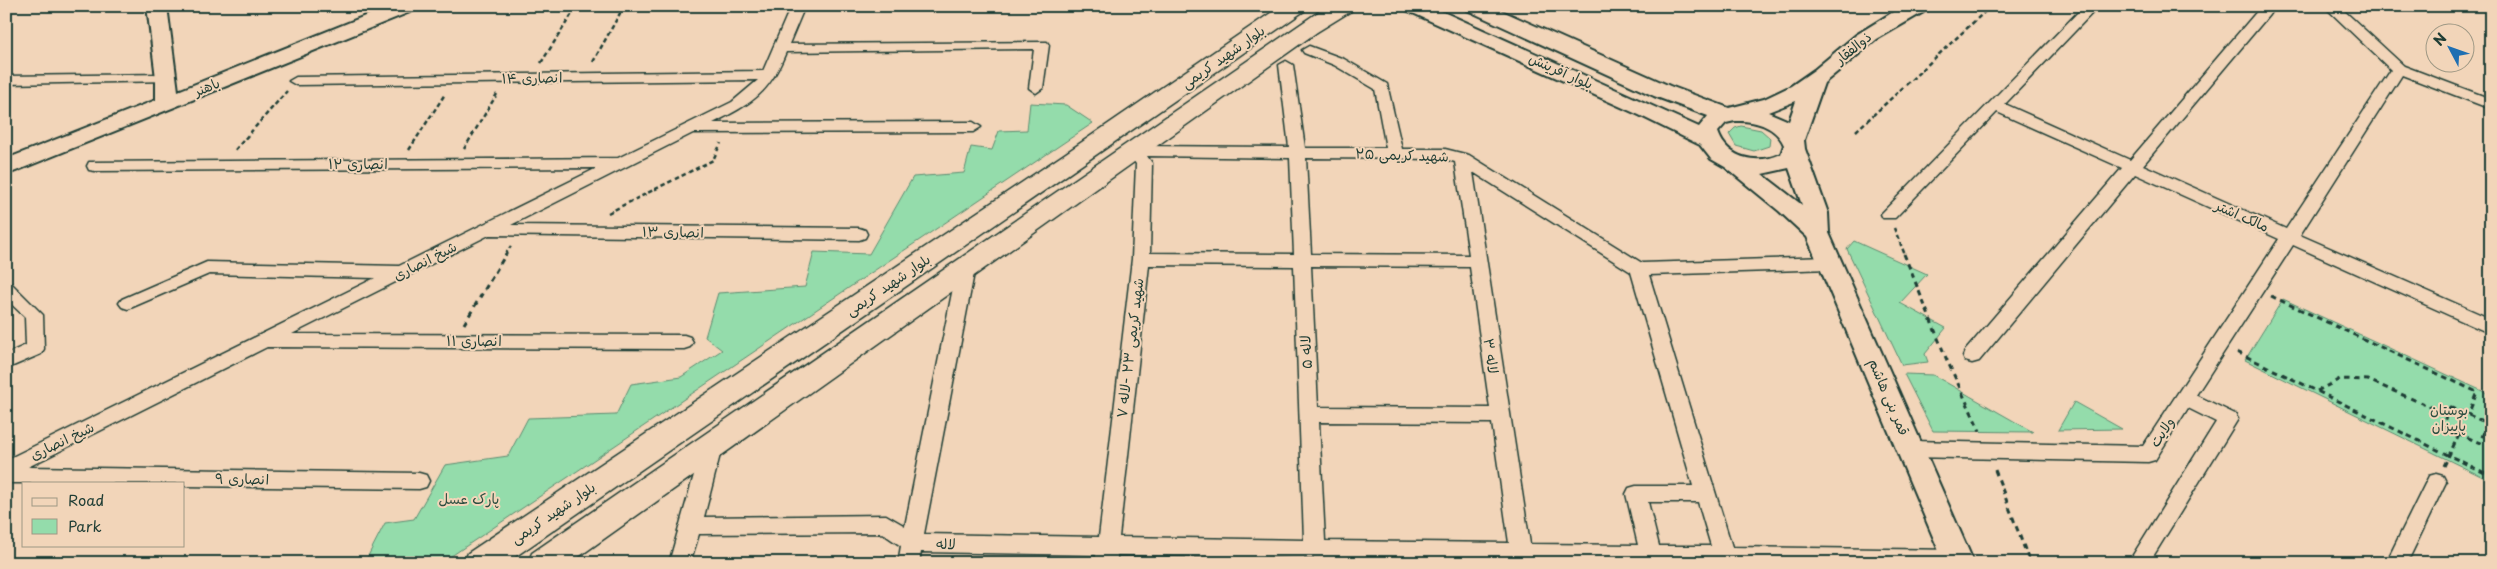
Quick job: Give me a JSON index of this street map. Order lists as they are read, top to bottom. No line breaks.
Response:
{"streets":{"main road":["بلوار شهید کریمی"],"street":["ذوالفقار","بلوار آفرینش","انصاری ۱۴","باهنر","شهید کریمی ۲۵","انصاری ۱۲","مالک اشتر","انصاری ۱۳","شیخ انصاری","انصاری ۱۱","شهید کریمی ۲۳ -لاله ۷","لاله ۵","لاله ۳","قمر بنی هاشم","ولایت","انصاری ۹","لاله"]},"crossings":[["ذوالفقار","بلوار آفرینش"],["بلوار شهید کریمی","شهید کریمی ۲۵"],["بلوار شهید کریمی","شهید کریمی ۲۳ -لاله ۷"],["انصاری ۱۴","شیخ انصاری"],["شهید کریمی ۲۵","شهید کریمی ۲۳ -لاله ۷"],["شهید کریمی ۲۵","لاله ۵"],["شهید کریمی ۲۵","لاله ۳"],["انصاری ۱۲","شیخ انصاری"],["مالک اشتر","ولایت"],["انصاری ۱۳","شیخ انصاری"],["شیخ انصاری","انصاری ۱۱"],["شهید کریمی ۲۳ -لاله ۷","لاله"],["لاله ۵","لاله"],["لاله ۳","لاله"],["قمر بنی هاشم","ولایت"],["قمر بنی هاشم","لاله"]],"parks":["بوستان پاییزان","پارک عسل"],"legend":["Road","Park"],"north":"top left"}
